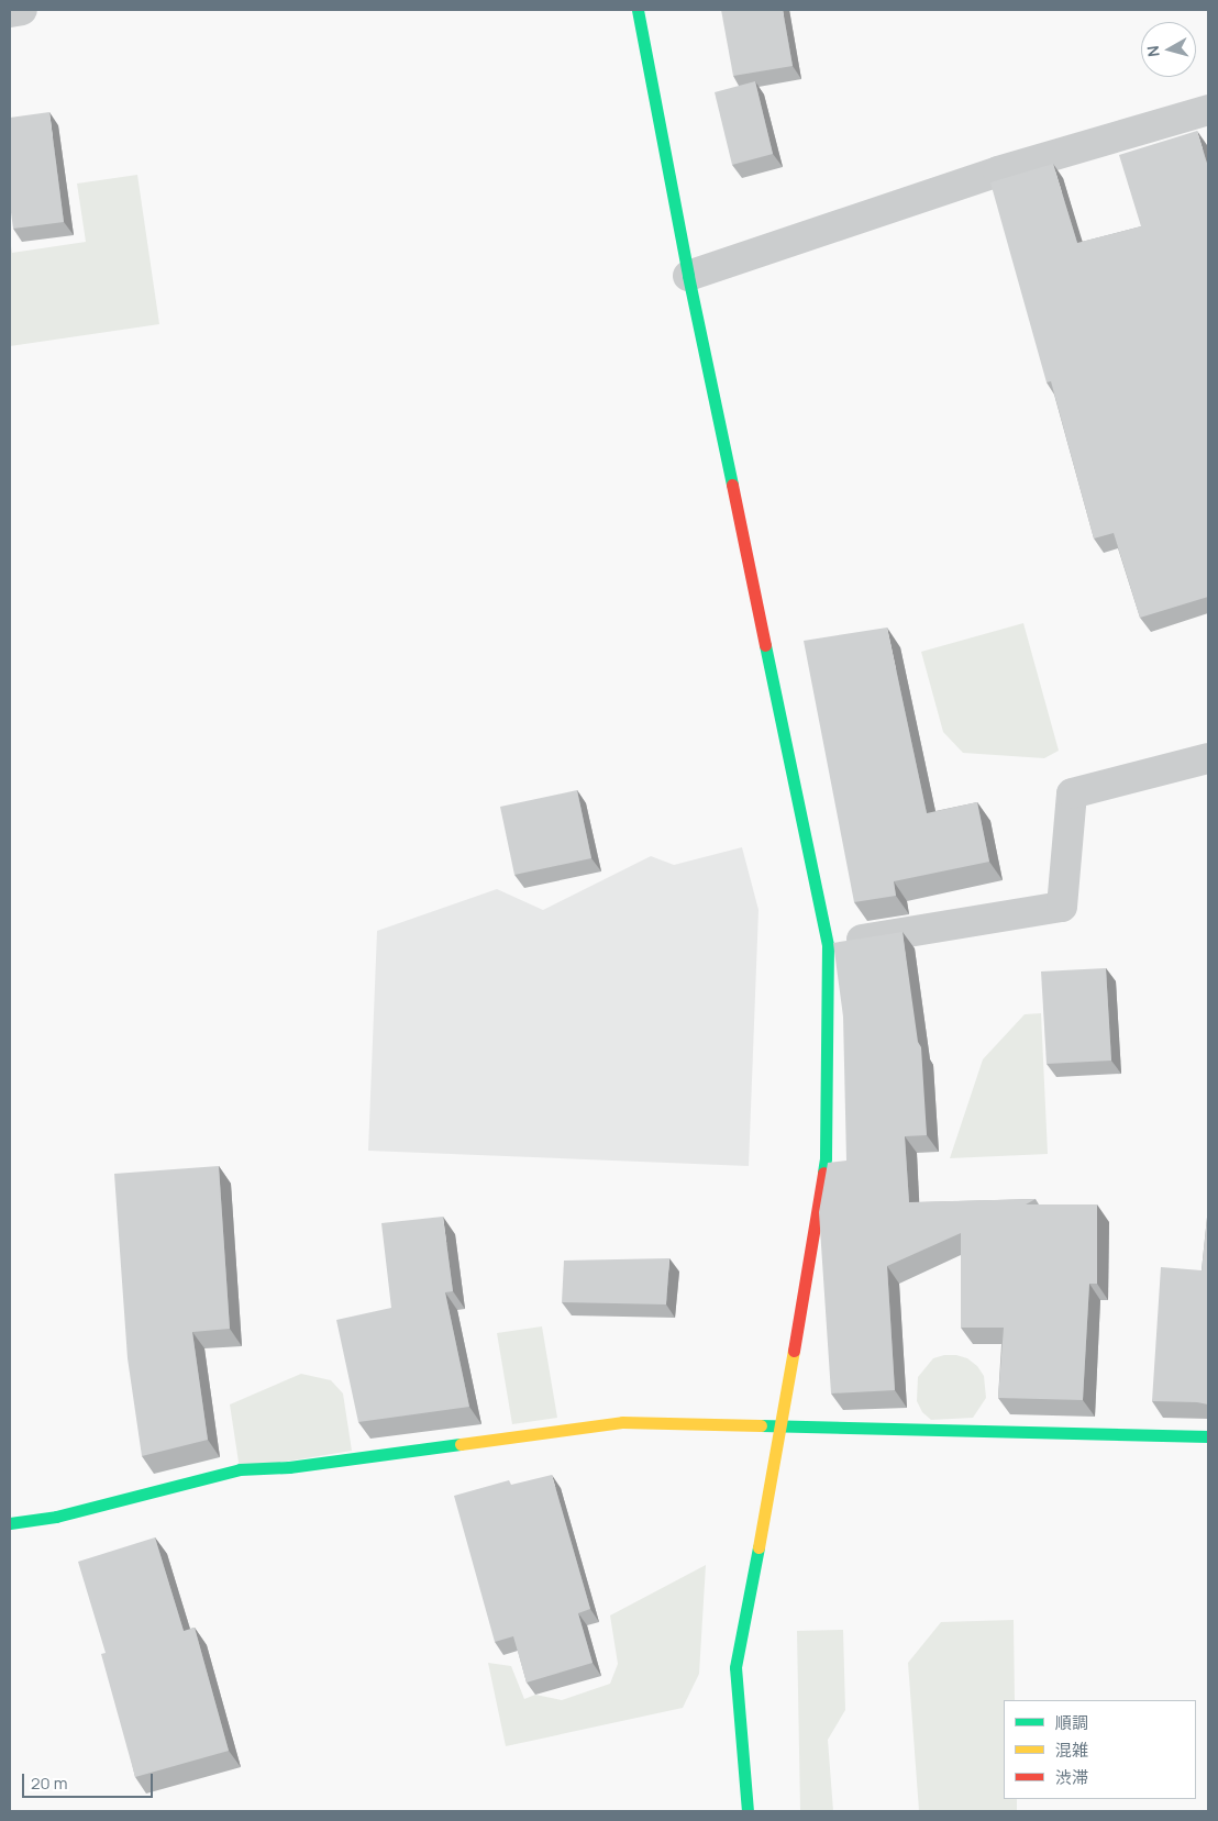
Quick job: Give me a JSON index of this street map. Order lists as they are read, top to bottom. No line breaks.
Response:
{"legend":["順調","混雑","渋滞"],"scale_bar":"20 m","north":"left"}
